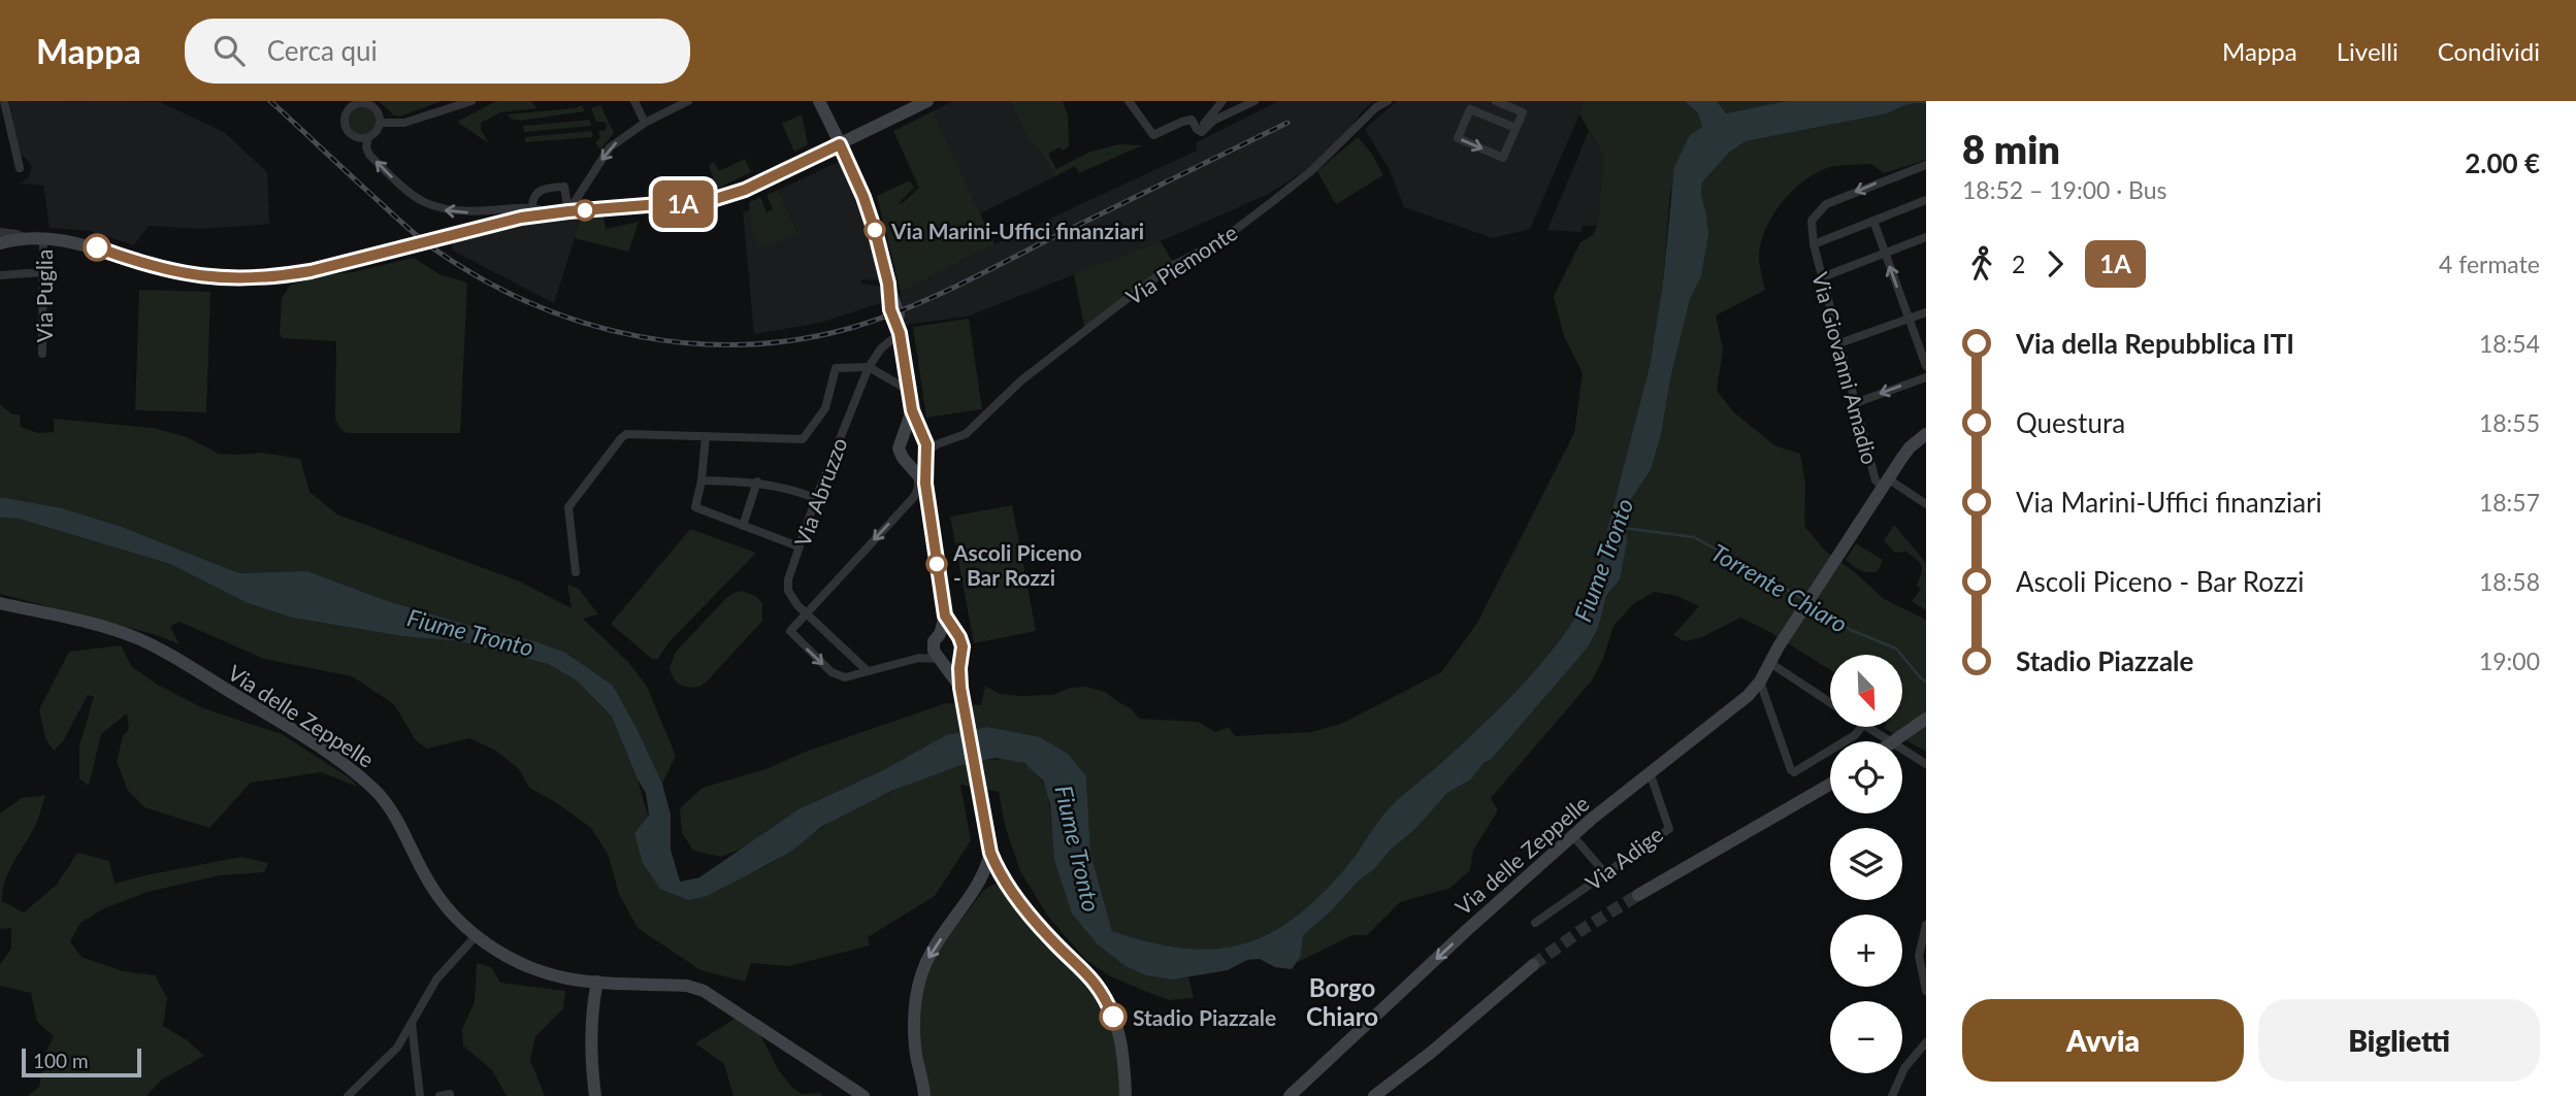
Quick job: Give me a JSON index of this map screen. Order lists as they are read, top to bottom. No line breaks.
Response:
{"streets":{"street":["Via Piemonte","Via Puglia","Via Giovanni Amadio","Via Abruzzo","Via delle Zeppelle","Via Adige"]},"crossings":[["Via Giovanni Amadio","Via delle Zeppelle"],["Via delle Zeppelle","Via Adige"]],"districts":["Borgo Chiaro"],"water":["Fiume Tronto","Torrente Chiaro"],"places":["Via Marini-Uffici finanziari","Ascoli Piceno - Bar Rozzi","Stadio Piazzale"],"lines":["bus line 1A"],"scale_bar":"100 m","north":"bottom right","page":{"header":"Mappa","search":"Cerca qui","nav":["Mappa","Livelli","Condividi"],"on_map":"1A","heading":["8 min","18:52 – 19:00 · Bus","2.00 €"],"legs":["2","1A","4 fermate"],"list":[{"name":"Via della Repubblica ITI","value":"18:54"},{"name":"Questura","value":"18:55"},{"name":"Via Marini-Uffici finanziari","value":"18:57"},{"name":"Ascoli Piceno - Bar Rozzi","value":"18:58"},{"name":"Stadio Piazzale","value":"19:00"}],"map_buttons":["+","−"],"buttons":["Avvia","Biglietti"],"scale":"100 m"}}
